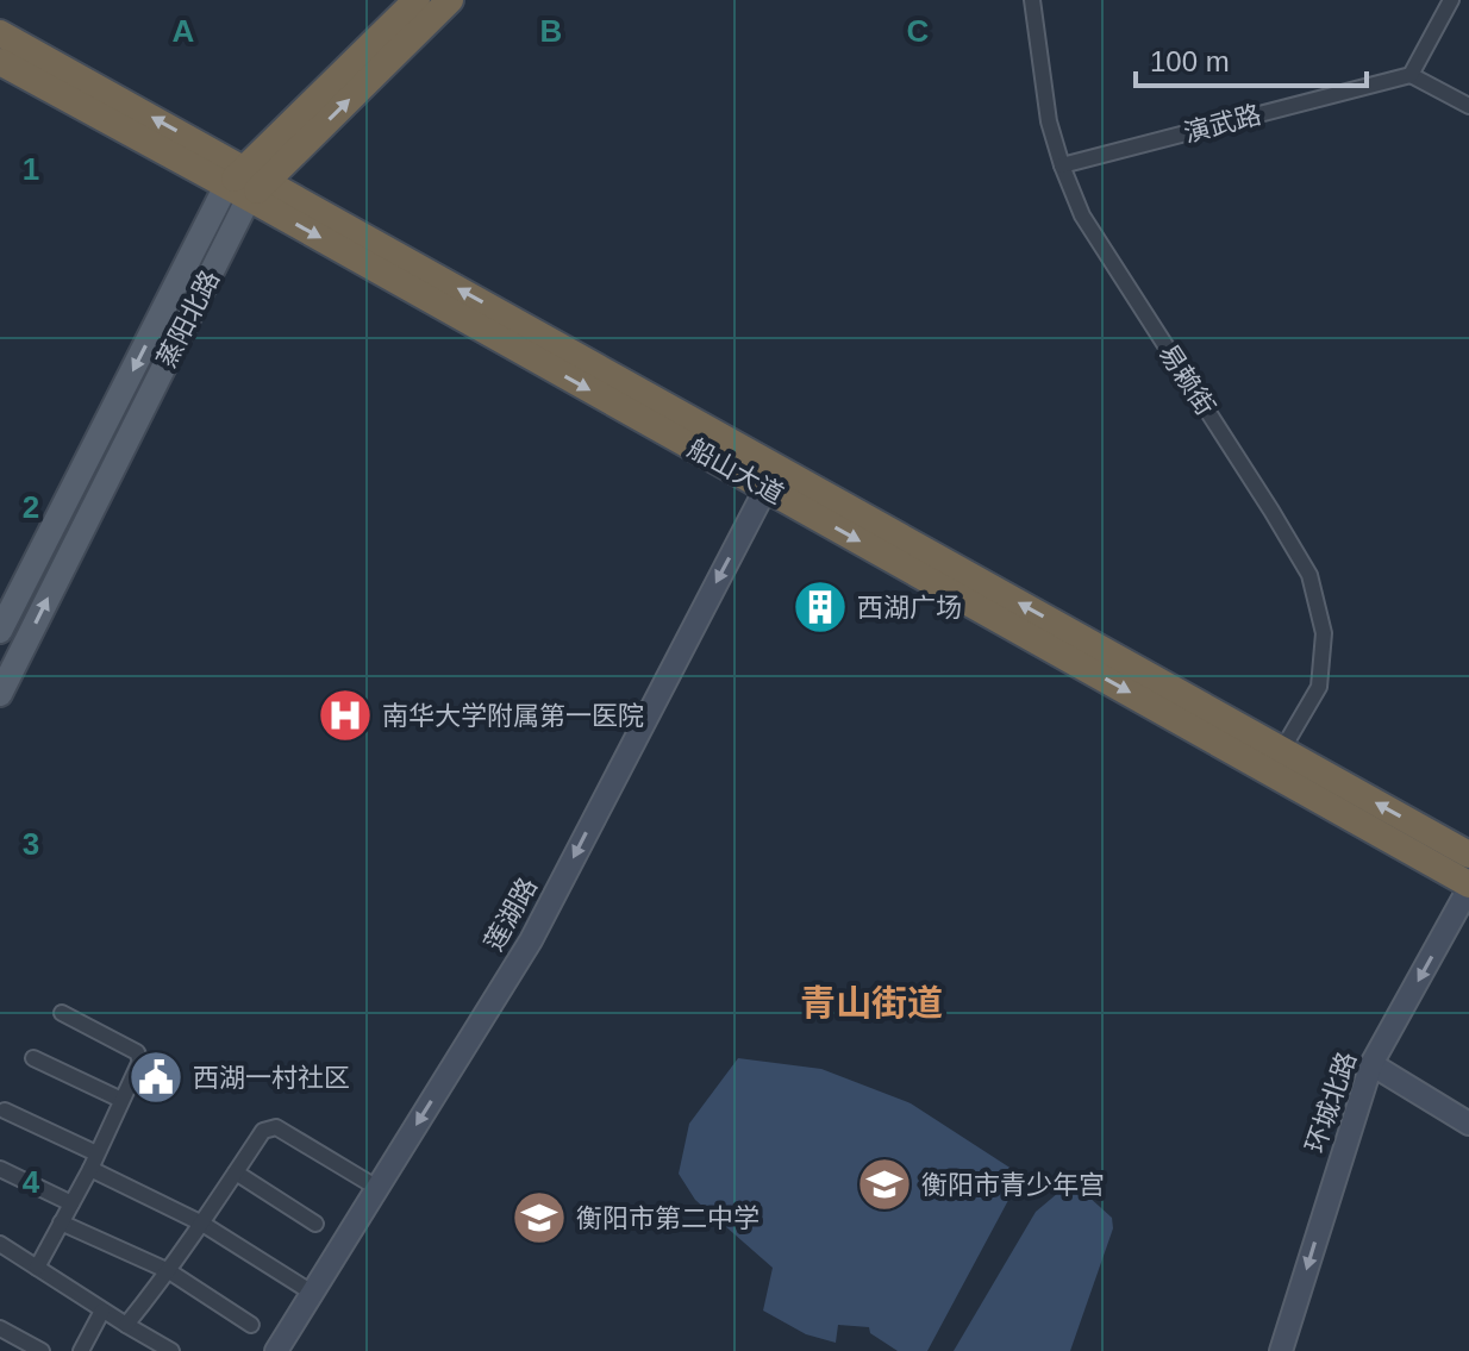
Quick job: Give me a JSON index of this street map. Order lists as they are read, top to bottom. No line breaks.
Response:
{"streets":{"highway":["蒸阳北路","船山大道"],"street":["演武路","易赖街","莲湖路","环城北路"]},"crossings":[["演武路","易赖街"],["蒸阳北路","船山大道"],["易赖街","船山大道"],["船山大道","莲湖路"],["船山大道","环城北路"]],"one_way":["莲湖路","环城北路"],"districts":["青山街道"],"places":{"building":["西湖广场"],"hospital":["南华大学附属第一医院"],"public building":["西湖一村社区"],"school or university":["衡阳市青少年宫","衡阳市第二中学"]},"scale_bar":"100 m","grid":{"columns":["A","B","C"],"rows":["1","2","3","4"]}}
